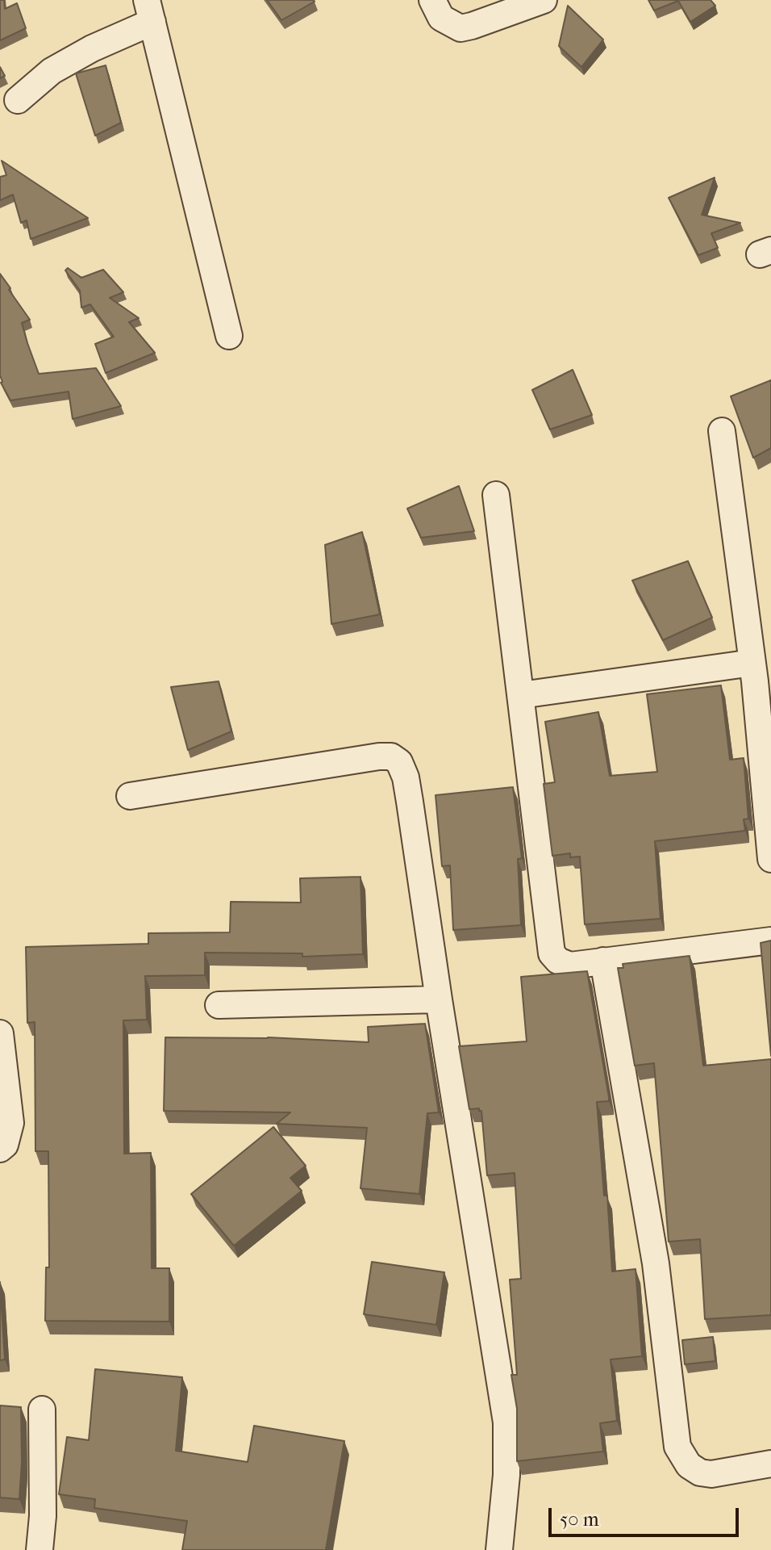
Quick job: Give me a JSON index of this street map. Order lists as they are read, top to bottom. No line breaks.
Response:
{"scale_bar":"50 m"}
